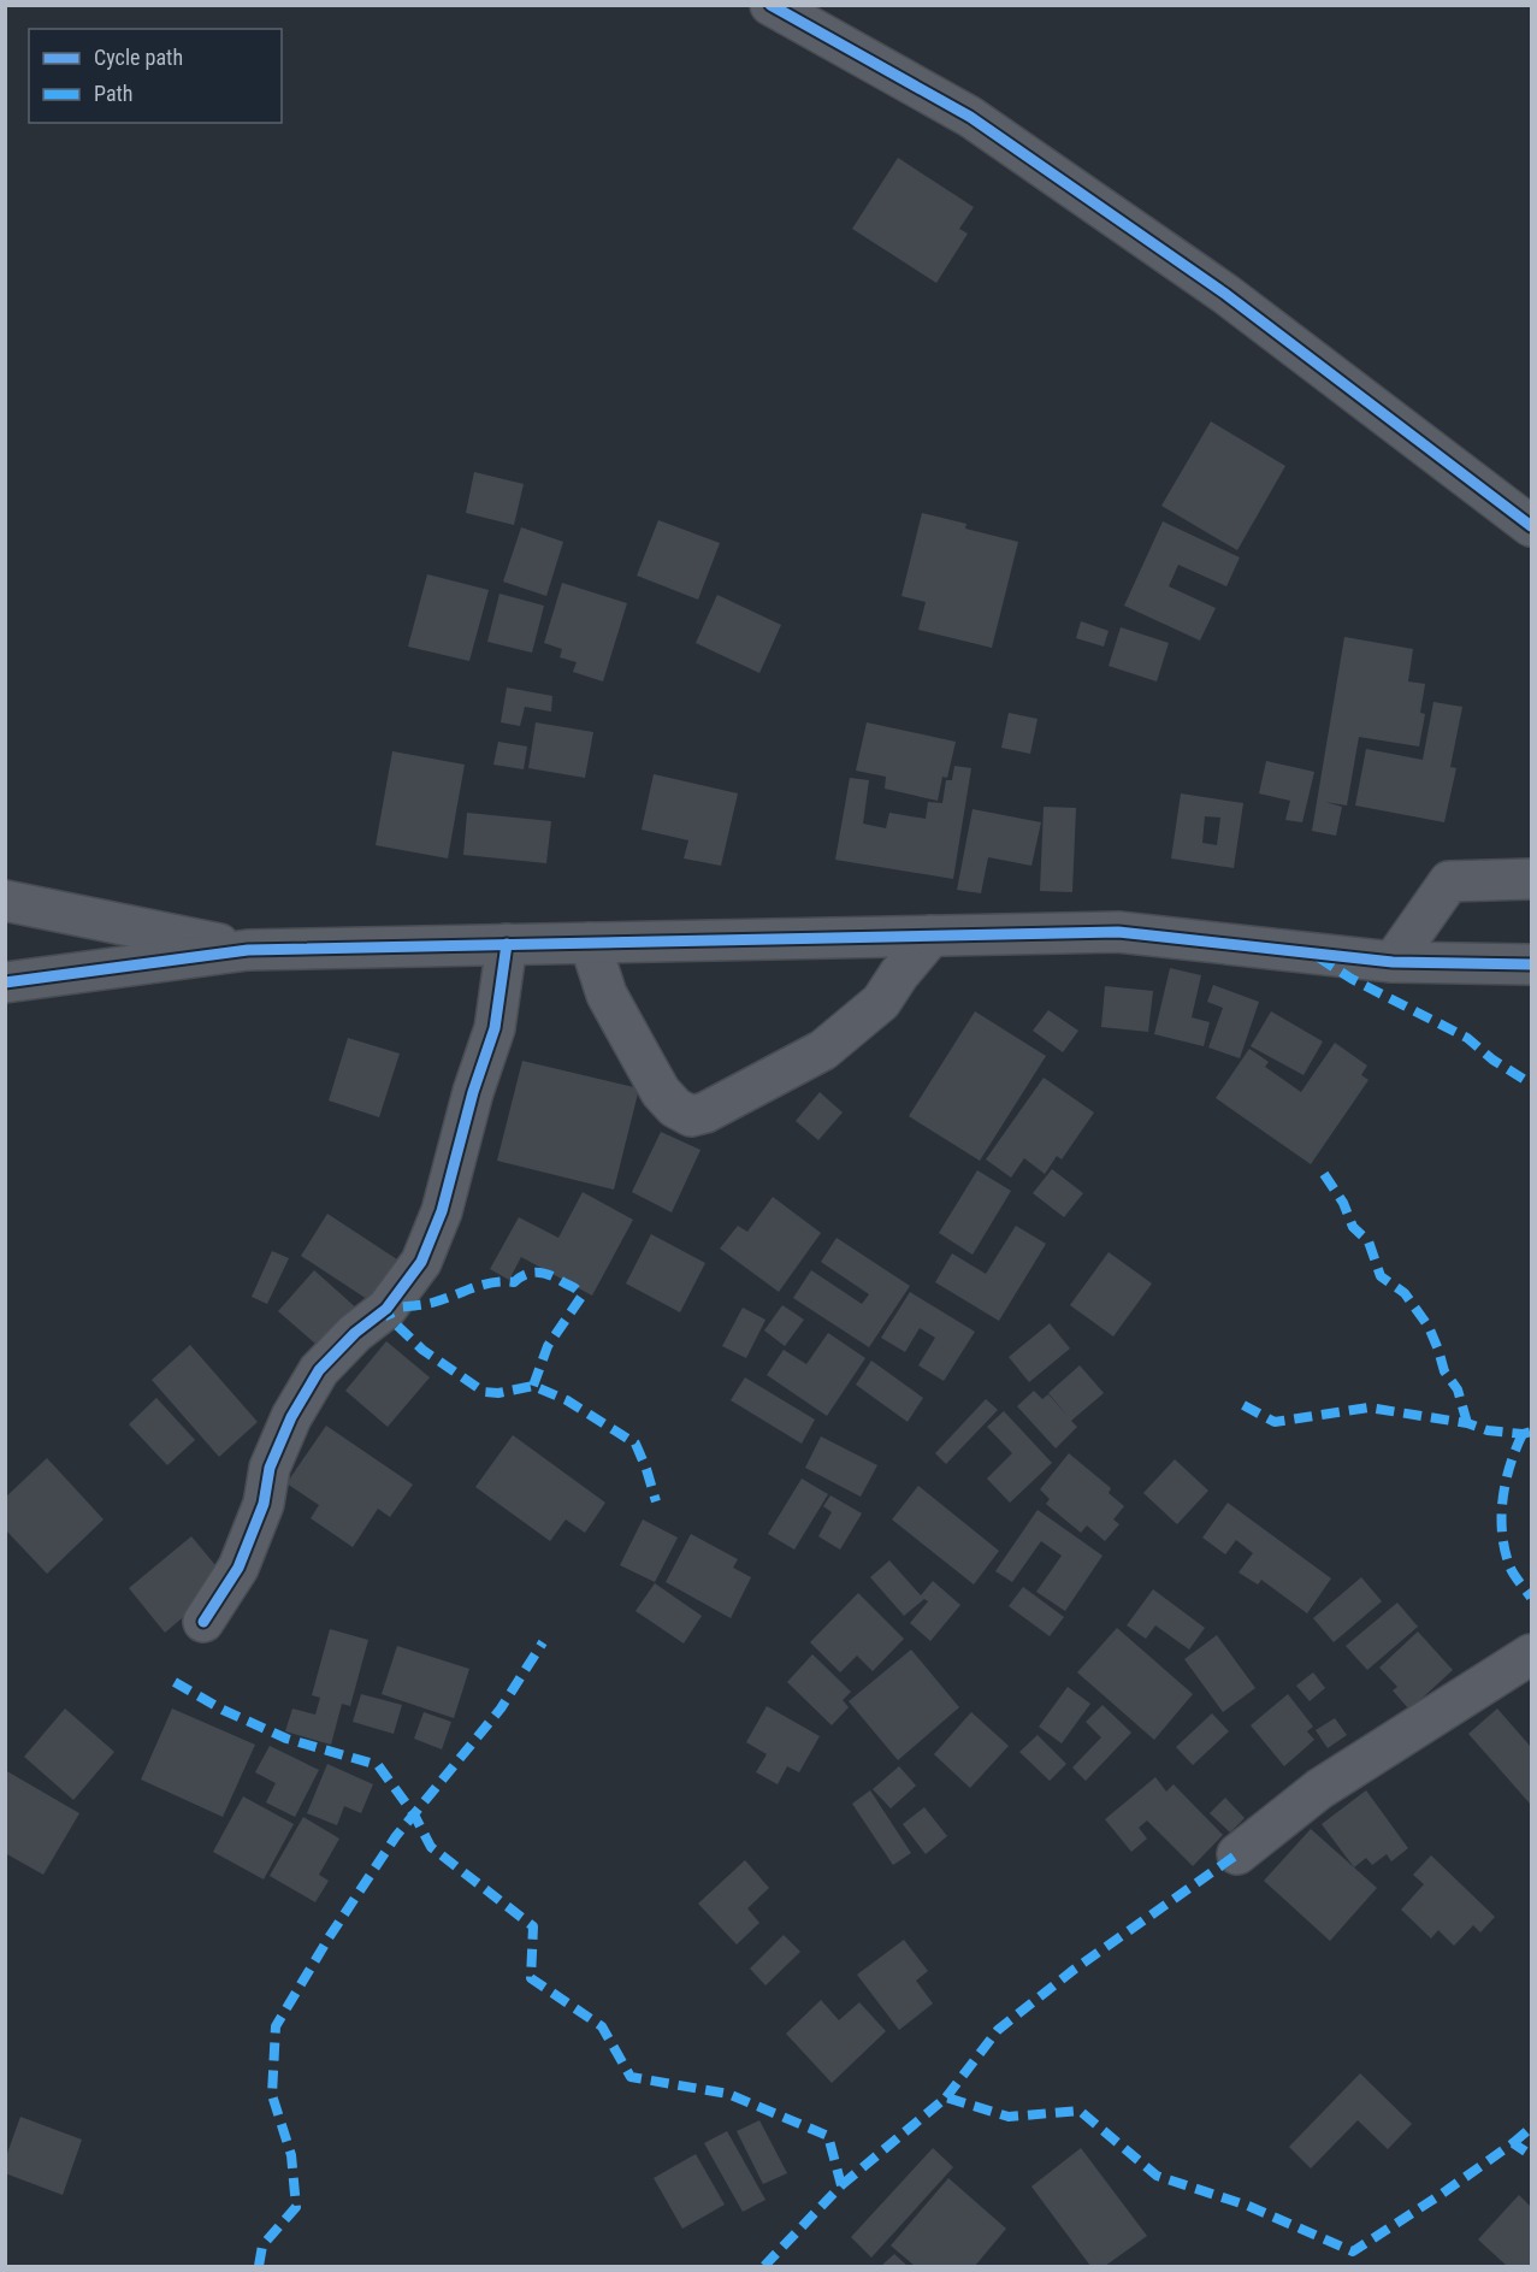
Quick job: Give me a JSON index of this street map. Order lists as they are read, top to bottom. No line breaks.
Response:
{"legend":["Cycle path","Path"]}
